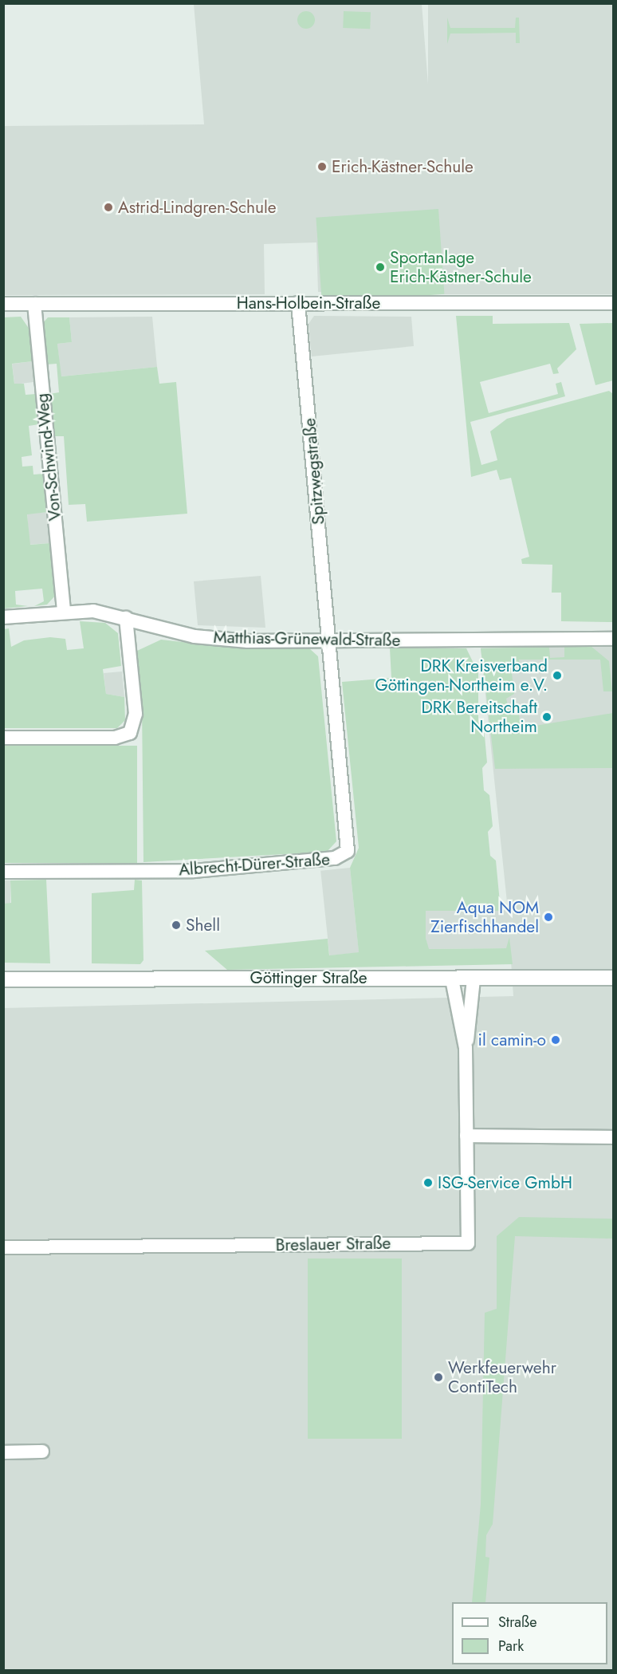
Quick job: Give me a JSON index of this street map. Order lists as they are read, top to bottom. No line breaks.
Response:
{"streets":{"main road":["Göttinger Straße"],"street":["Hans-Holbein-Straße","Von-Schwind-Weg","Spitzwegstraße","Matthias-Grünewald-Straße","Albrecht-Dürer-Straße","Breslauer Straße"]},"crossings":[["Hans-Holbein-Straße","Von-Schwind-Weg"],["Hans-Holbein-Straße","Spitzwegstraße"],["Von-Schwind-Weg","Matthias-Grünewald-Straße"],["Spitzwegstraße","Matthias-Grünewald-Straße"],["Spitzwegstraße","Albrecht-Dürer-Straße"],["Matthias-Grünewald-Straße","Albrecht-Dürer-Straße"],["Göttinger Straße","Breslauer Straße"]],"places":["Erich-Kästner-Schule","Astrid-Lindgren-Schule","Sportanlage Erich-Kästner-Schule","DRK Kreisverband Göttingen-Northeim e.V.","DRK Bereitschaft Northeim","Aqua NOM Zierfischhandel","Shell","il camin-o","ISG-Service GmbH","Werkfeuerwehr ContiTech"],"legend":["Straße","Park"]}
